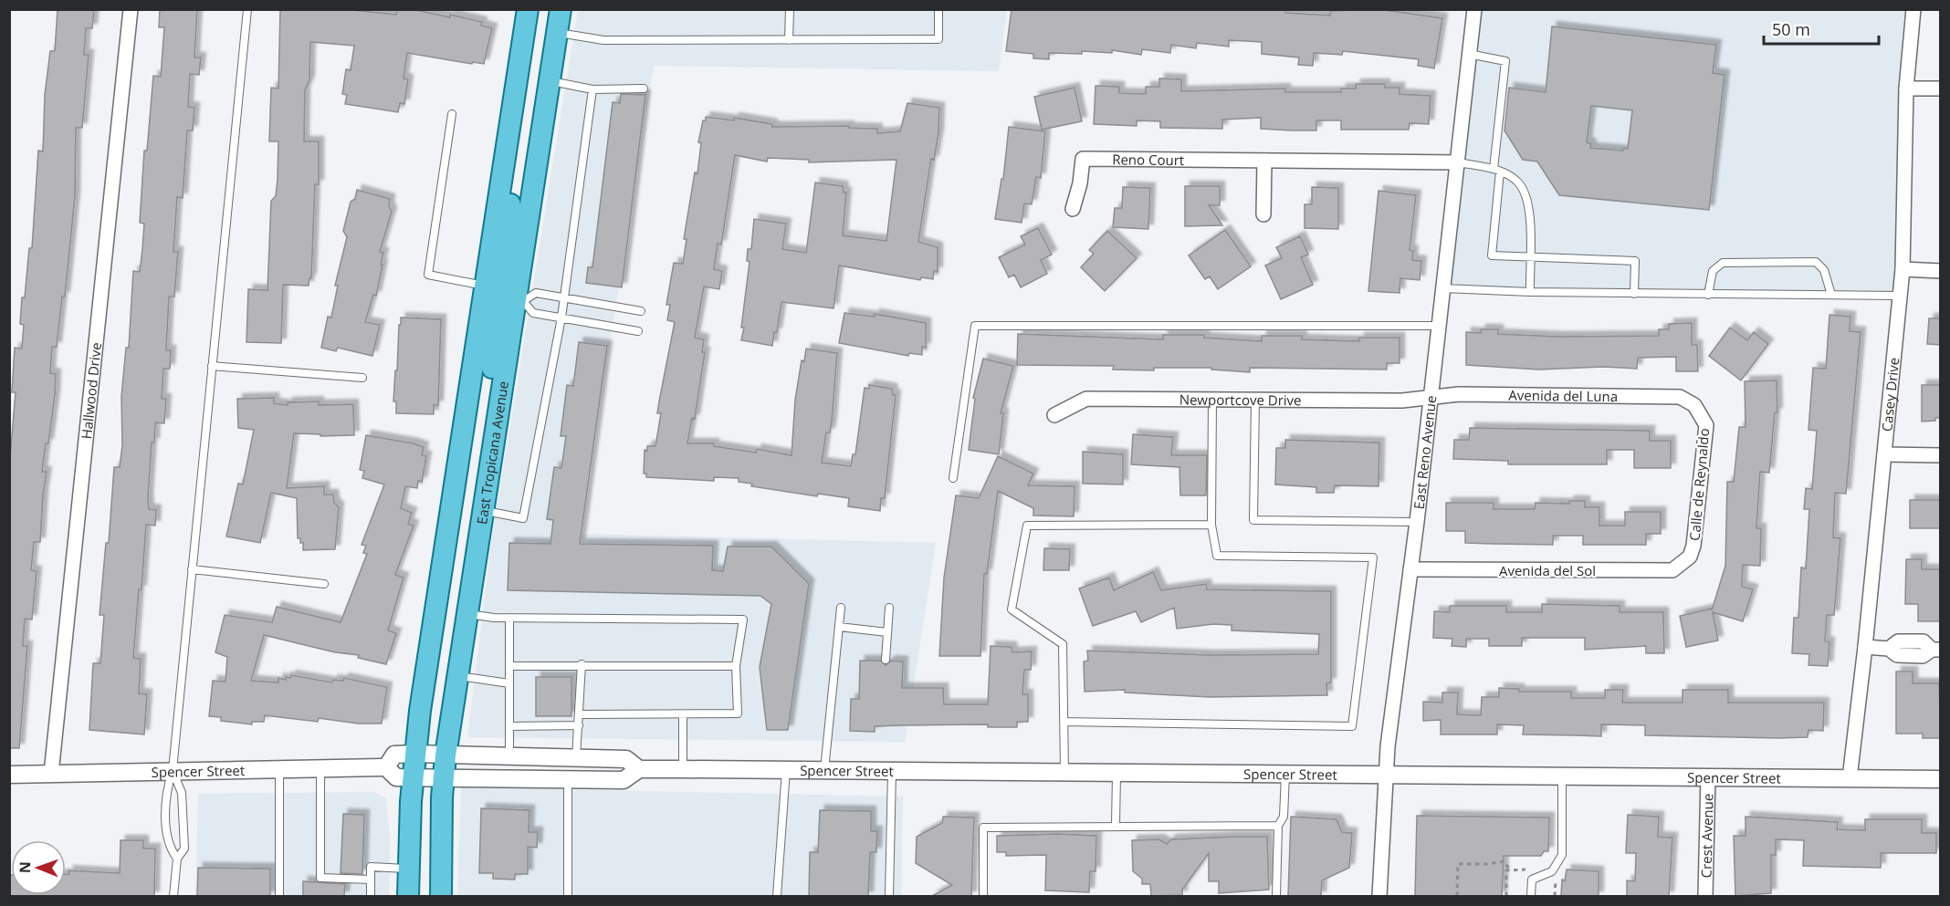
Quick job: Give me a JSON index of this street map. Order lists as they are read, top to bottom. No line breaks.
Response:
{"streets":{"main road":["East Tropicana Avenue"],"street":["Reno Court","Hallwood Drive","Casey Drive","Avenida del Luna","Newportcove Drive","East Reno Avenue","Calle de Reynaldo","Avenida del Sol","Spencer Street","Crest Avenue"]},"crossings":[["Reno Court","East Reno Avenue"],["Hallwood Drive","Spencer Street"],["Casey Drive","Spencer Street"],["Avenida del Luna","Newportcove Drive"],["Avenida del Luna","East Reno Avenue"],["Avenida del Luna","Calle de Reynaldo"],["Newportcove Drive","East Reno Avenue"],["East Tropicana Avenue","Spencer Street"],["East Reno Avenue","Avenida del Sol"],["East Reno Avenue","Spencer Street"],["Calle de Reynaldo","Avenida del Sol"],["Spencer Street","Crest Avenue"]],"scale_bar":"50 m","north":"left"}
